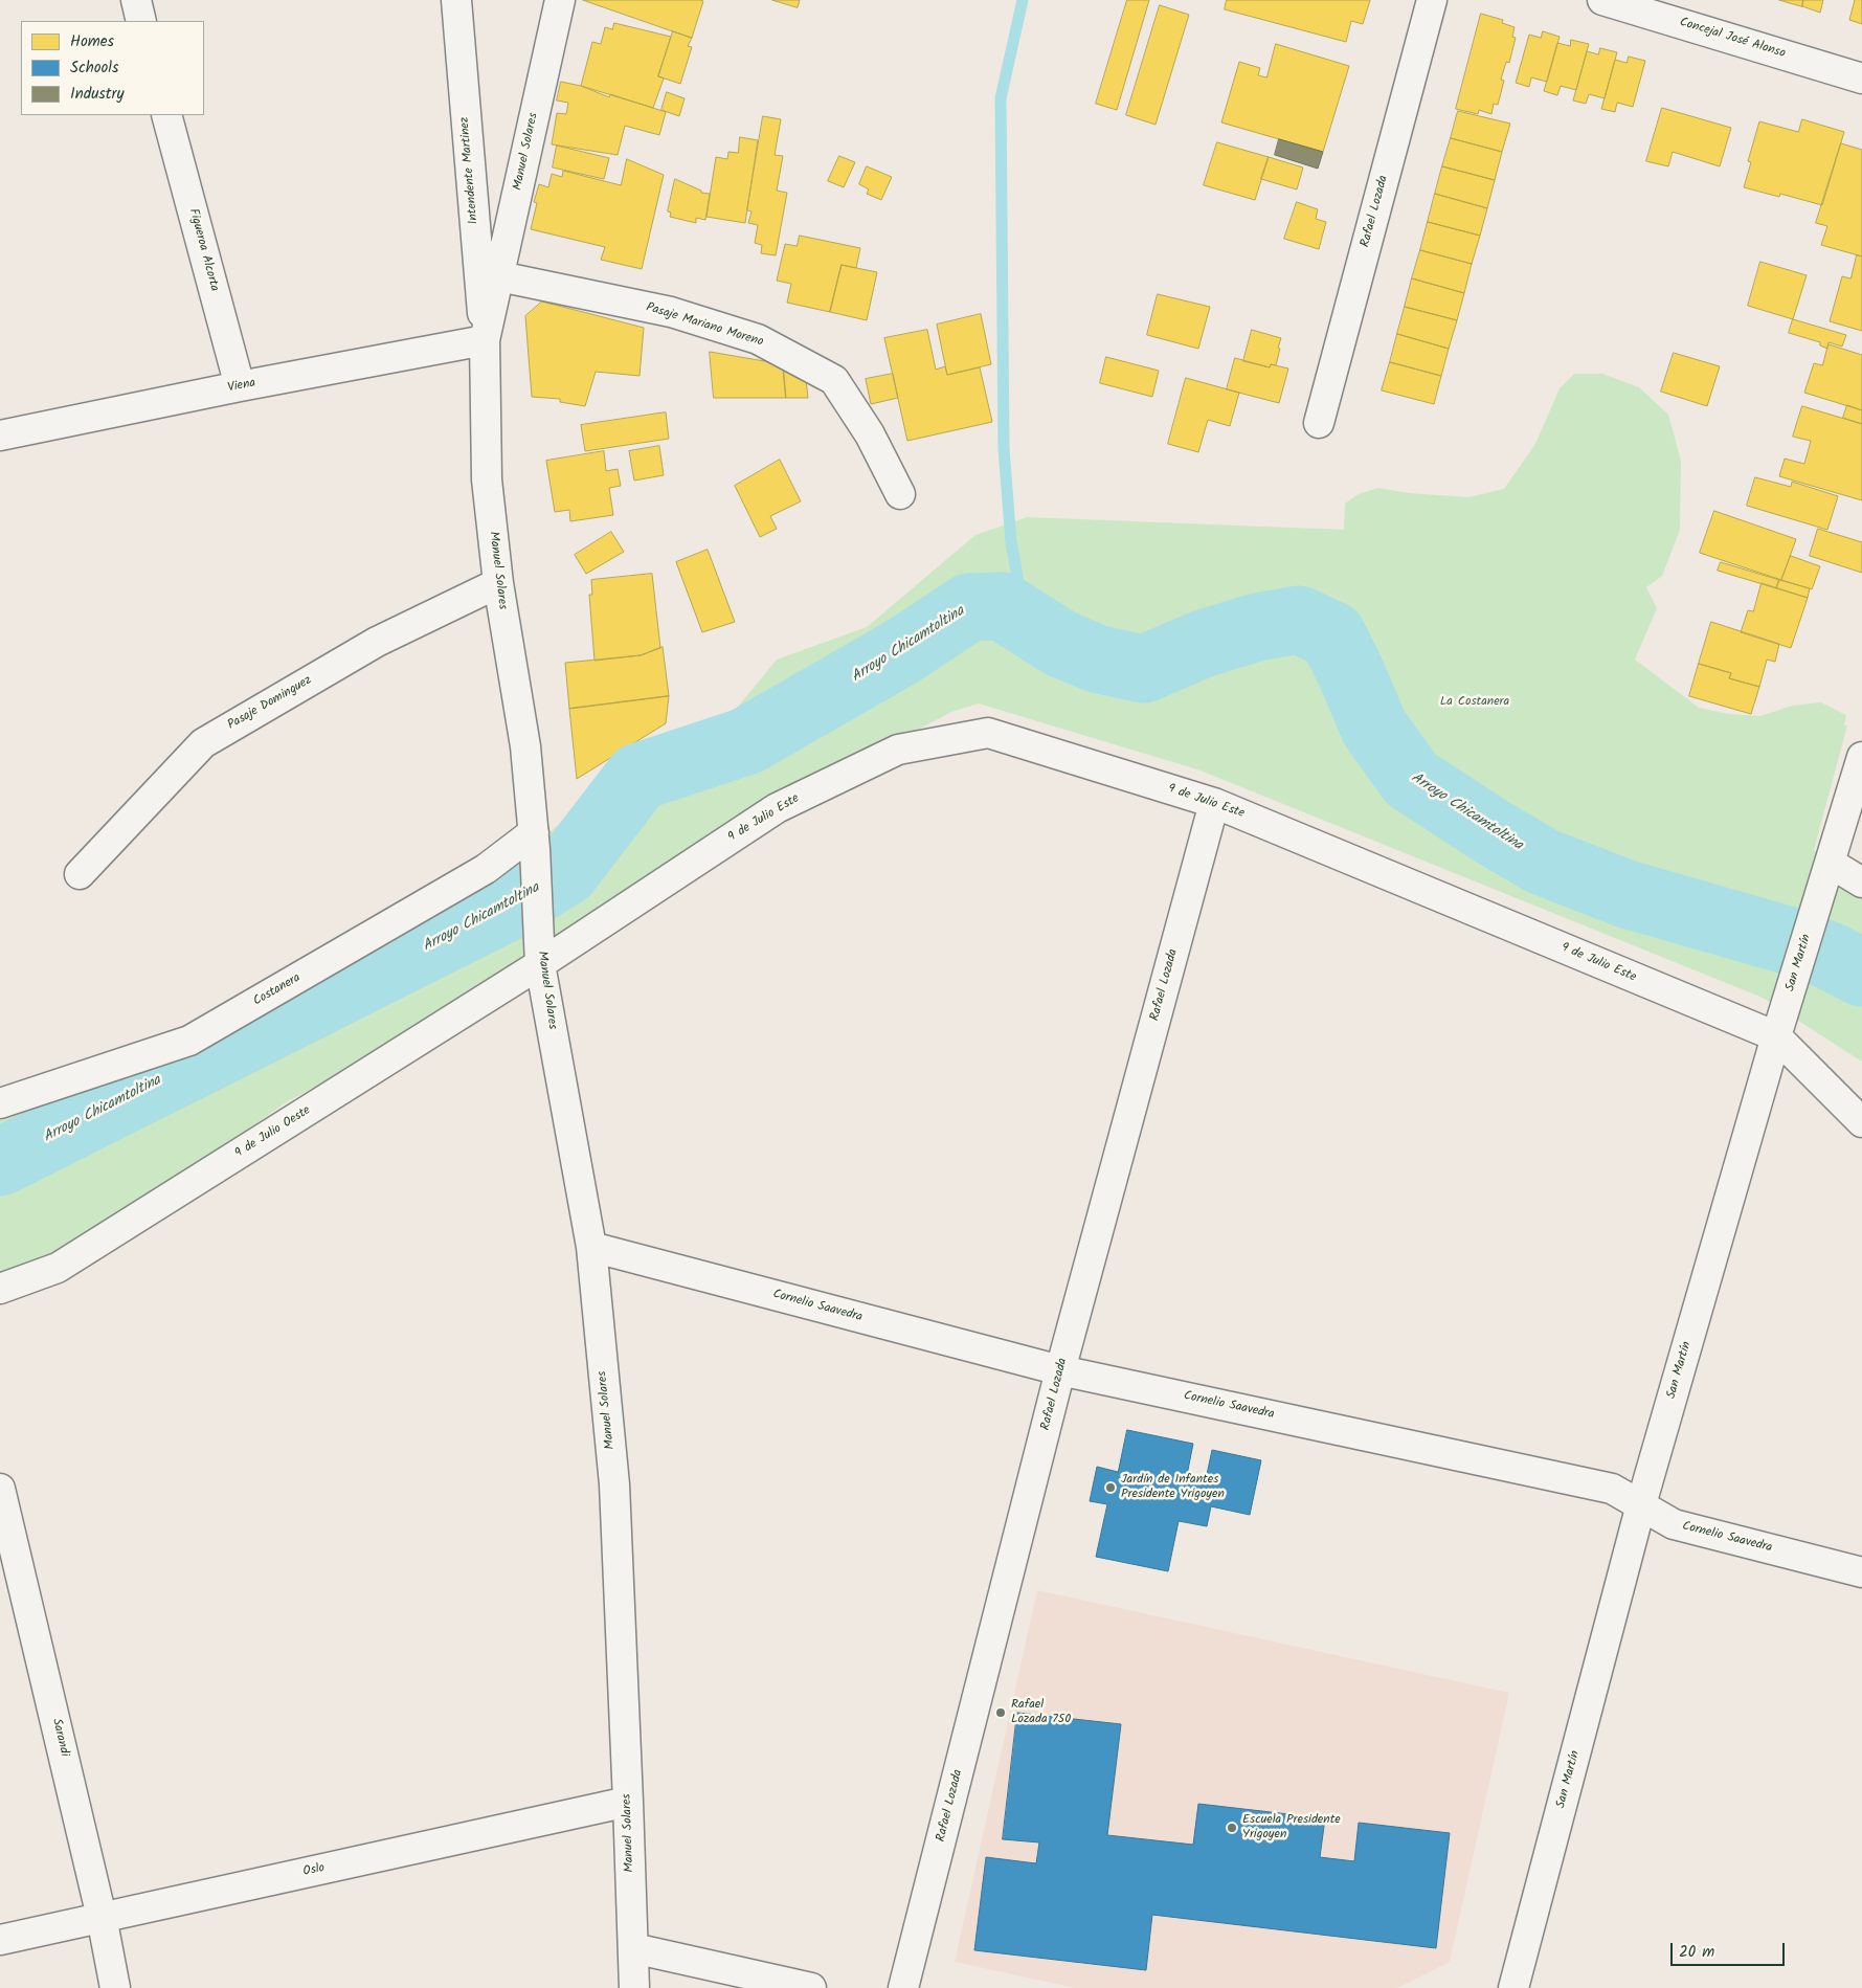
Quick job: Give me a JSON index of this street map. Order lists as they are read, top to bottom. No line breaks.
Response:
{"streets":{"street":["Concejal José Alonso","Manuel Solares","Intendente Martinez","Rafael Lozada","Figueroa Alcorta","Pasaje Mariano Moreno","Viena","Pasaje Dominguez","9 de Julio Este","San Martín","Costanera","9 de Julio Oeste","Cornelio Saavedra","Sarandi","Oslo"]},"crossings":[["Manuel Solares","Intendente Martinez"],["Manuel Solares","Pasaje Mariano Moreno"],["Manuel Solares","Viena"],["Manuel Solares","Pasaje Dominguez"],["Manuel Solares","9 de Julio Este"],["Manuel Solares","Costanera"],["Manuel Solares","9 de Julio Oeste"],["Manuel Solares","Cornelio Saavedra"],["Manuel Solares","Oslo"],["Intendente Martinez","Viena"],["Rafael Lozada","9 de Julio Este"],["Rafael Lozada","Cornelio Saavedra"],["Figueroa Alcorta","Viena"],["9 de Julio Este","San Martín"],["9 de Julio Este","9 de Julio Oeste"],["San Martín","Cornelio Saavedra"],["Sarandi","Oslo"]],"water":["Arroyo Chicamtoltina"],"parks":["La Costanera"],"places":["Jardín de Infantes Presidente Yrigoyen","Rafael Lozada 750","Escuela Presidente Yrigoyen"],"legend":["Homes","Schools","Industry"],"scale_bar":"20 m"}
